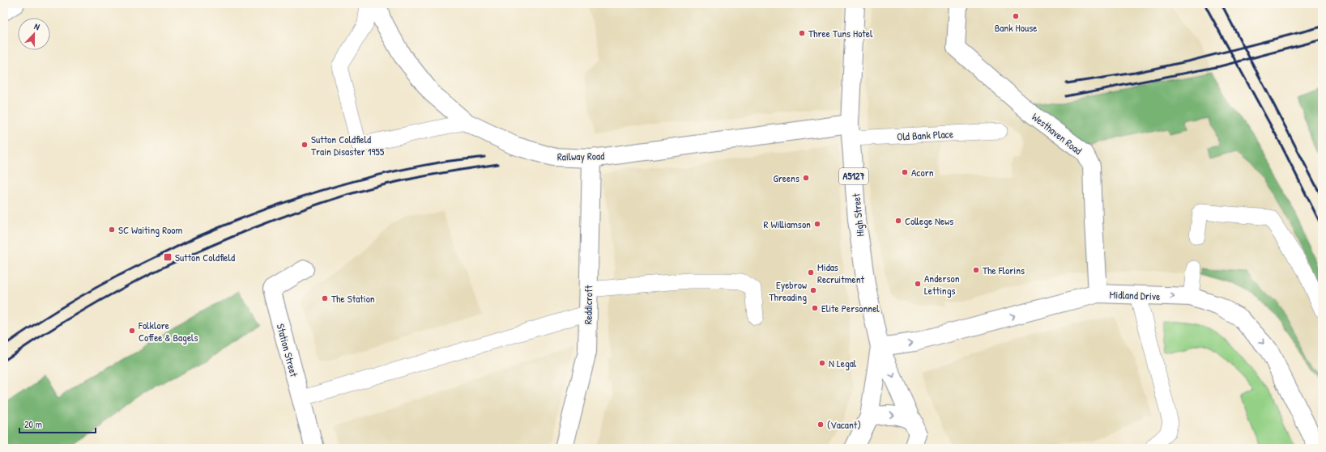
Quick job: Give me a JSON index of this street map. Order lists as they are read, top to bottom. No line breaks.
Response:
{"streets":{"street":["Westhaven Road","Railway Road","A5127","High Street","Midland Drive","Reddicroft","Station Street"],"lane":["Old Bank Place"]},"crossings":[["Westhaven Road","Midland Drive"],["Old Bank Place","Railway Road"],["Old Bank Place","High Street"],["Railway Road","High Street"],["Railway Road","Reddicroft"],["A5127","High Street"],["High Street","Midland Drive"]],"one_way":["Midland Drive"],"places":{"other":["Bank House","Three Tuns Hotel","Sutton Coldfield Train Disaster 1955","Acorn","Greens","College News","R Williamson","SC Waiting Room","The Florins","Midas Recruitment","Anderson Lettings","Eyebrow Threading","The Station","Elite Personnel","Folklore Coffee & Bagels","N Legal","(Vacant)"],"transit":["Sutton Coldfield"]},"scale_bar":"20 m","north":"top"}
